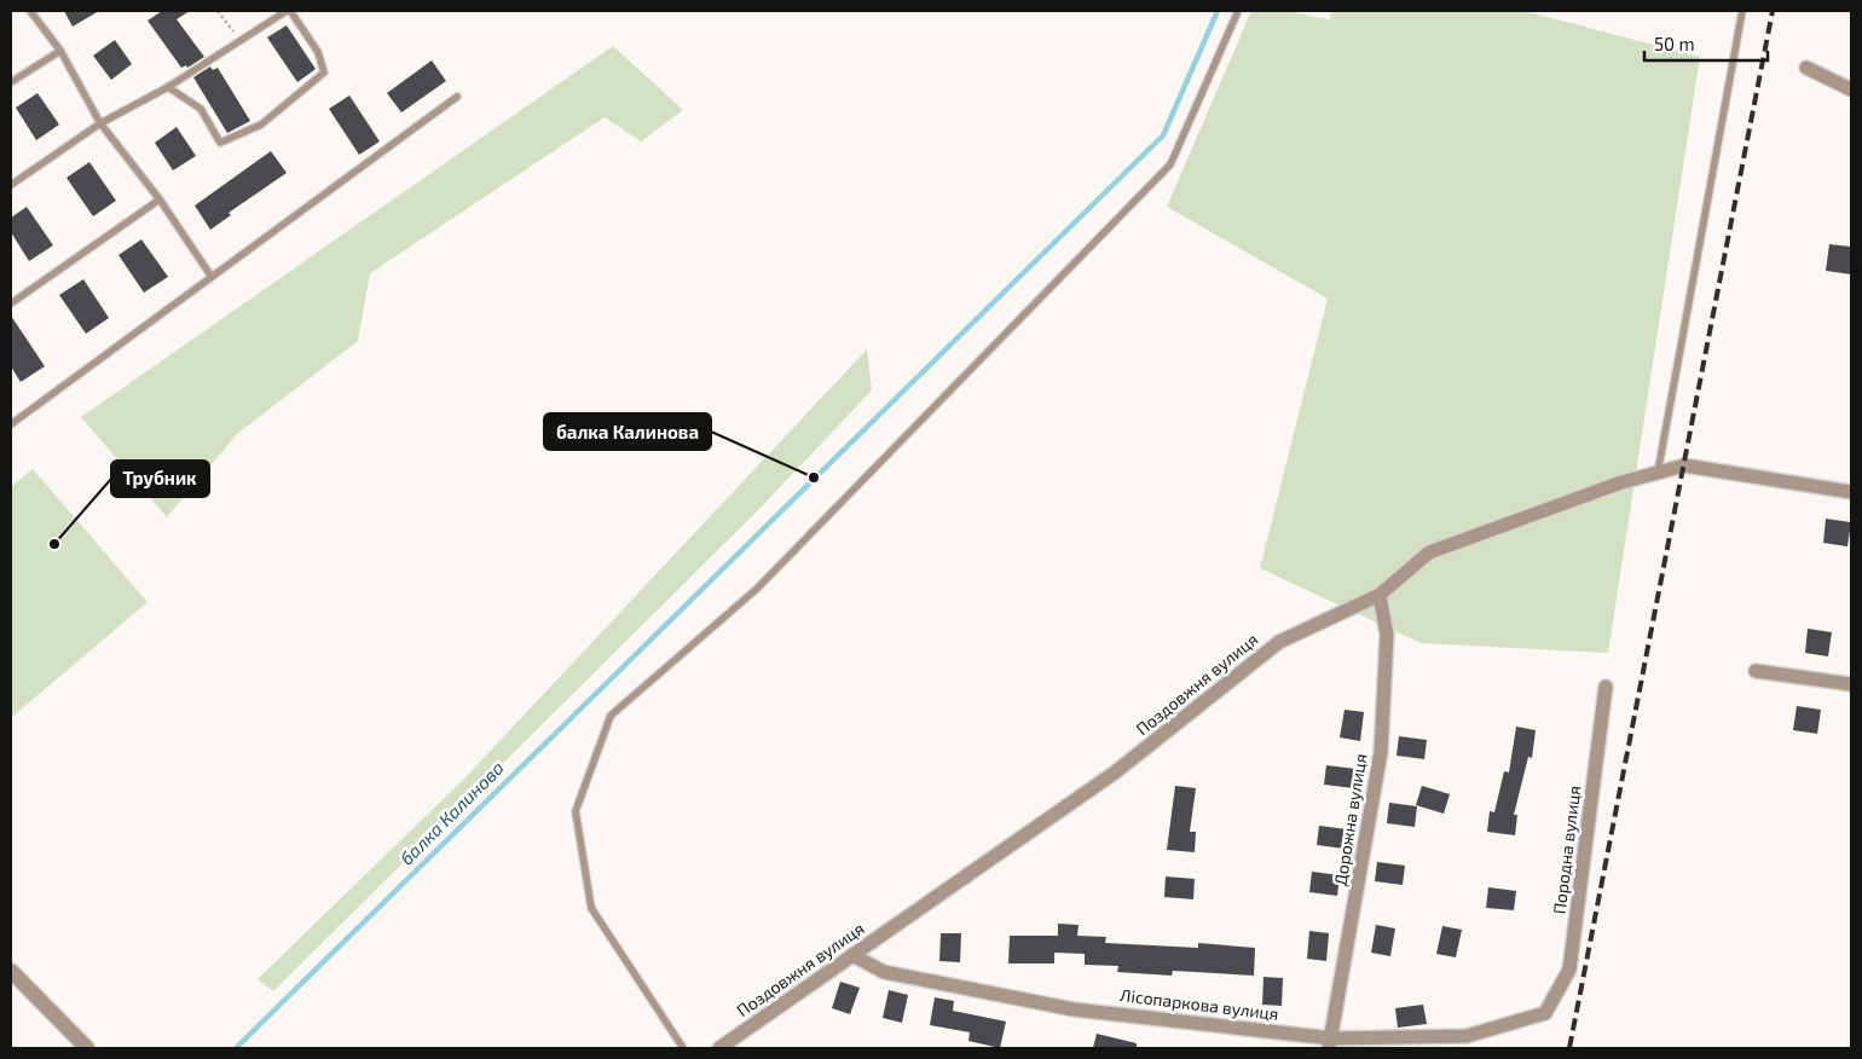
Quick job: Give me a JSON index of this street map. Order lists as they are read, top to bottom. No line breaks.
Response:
{"streets":{"street":["Поздовжня вулиця","Дорожна вулиця","Породна вулиця","Лісопаркова вулиця"]},"crossings":[["Поздовжня вулиця","Дорожна вулиця"],["Поздовжня вулиця","Лісопаркова вулиця"],["Дорожна вулиця","Лісопаркова вулиця"],["Породна вулиця","Лісопаркова вулиця"]],"water":["балка Калинова"],"places":["балка Калинова","Трубник"],"scale_bar":"50 m"}
